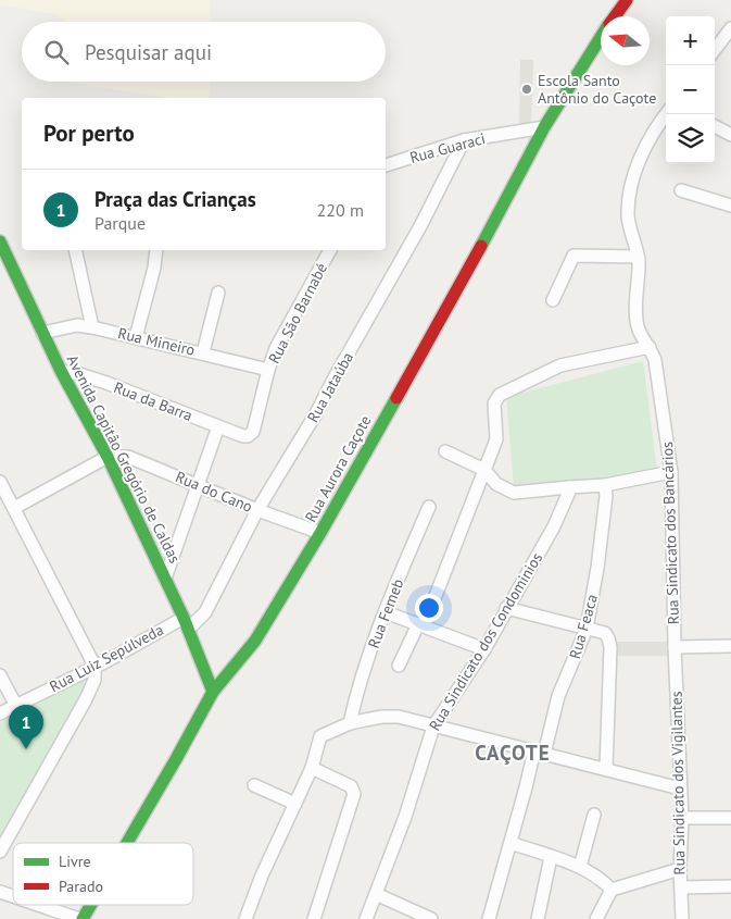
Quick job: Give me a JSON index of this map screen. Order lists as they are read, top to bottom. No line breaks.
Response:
{"streets":{"main road":["Avenida Capitão Gregório de Caldas","Rua Aurora Caçote"],"street":["Rua Guaraci","Rua São Barnabé","Rua Mineiro","Rua Jataúba","Rua da Barra","Rua do Cano","Rua Sindicato dos Bancários","Rua Femeb","Rua Feaca","Rua Sindicato dos Condominios","Rua Luiz Sepúlveda","Rua Sindicato dos Vigilantes"]},"crossings":[["Rua Guaraci","Rua Jataúba"],["Rua Guaraci","Rua Aurora Caçote"],["Rua São Barnabé","Rua Mineiro"],["Rua São Barnabé","Rua da Barra"],["Rua Mineiro","Avenida Capitão Gregório de Caldas"],["Rua Jataúba","Avenida Capitão Gregório de Caldas"],["Rua Jataúba","Rua do Cano"],["Rua Jataúba","Rua Luiz Sepúlveda"],["Rua da Barra","Avenida Capitão Gregório de Caldas"],["Avenida Capitão Gregório de Caldas","Rua Aurora Caçote"],["Avenida Capitão Gregório de Caldas","Rua do Cano"],["Avenida Capitão Gregório de Caldas","Rua Luiz Sepúlveda"],["Rua Aurora Caçote","Rua do Cano"],["Rua Sindicato dos Bancários","Rua Sindicato dos Vigilantes"]],"districts":["CAÇOTE"],"places":["Escola Santo Antônio do Caçote"],"legend":["Livre","Parado"],"north":"left","page":{"map_buttons":["+","−"],"search":"Pesquisar aqui","heading":"Por perto","list":[{"mark":"1","name":"Praça das Crianças","note":"Parque","value":"220 m"}],"pins":"1"}}
